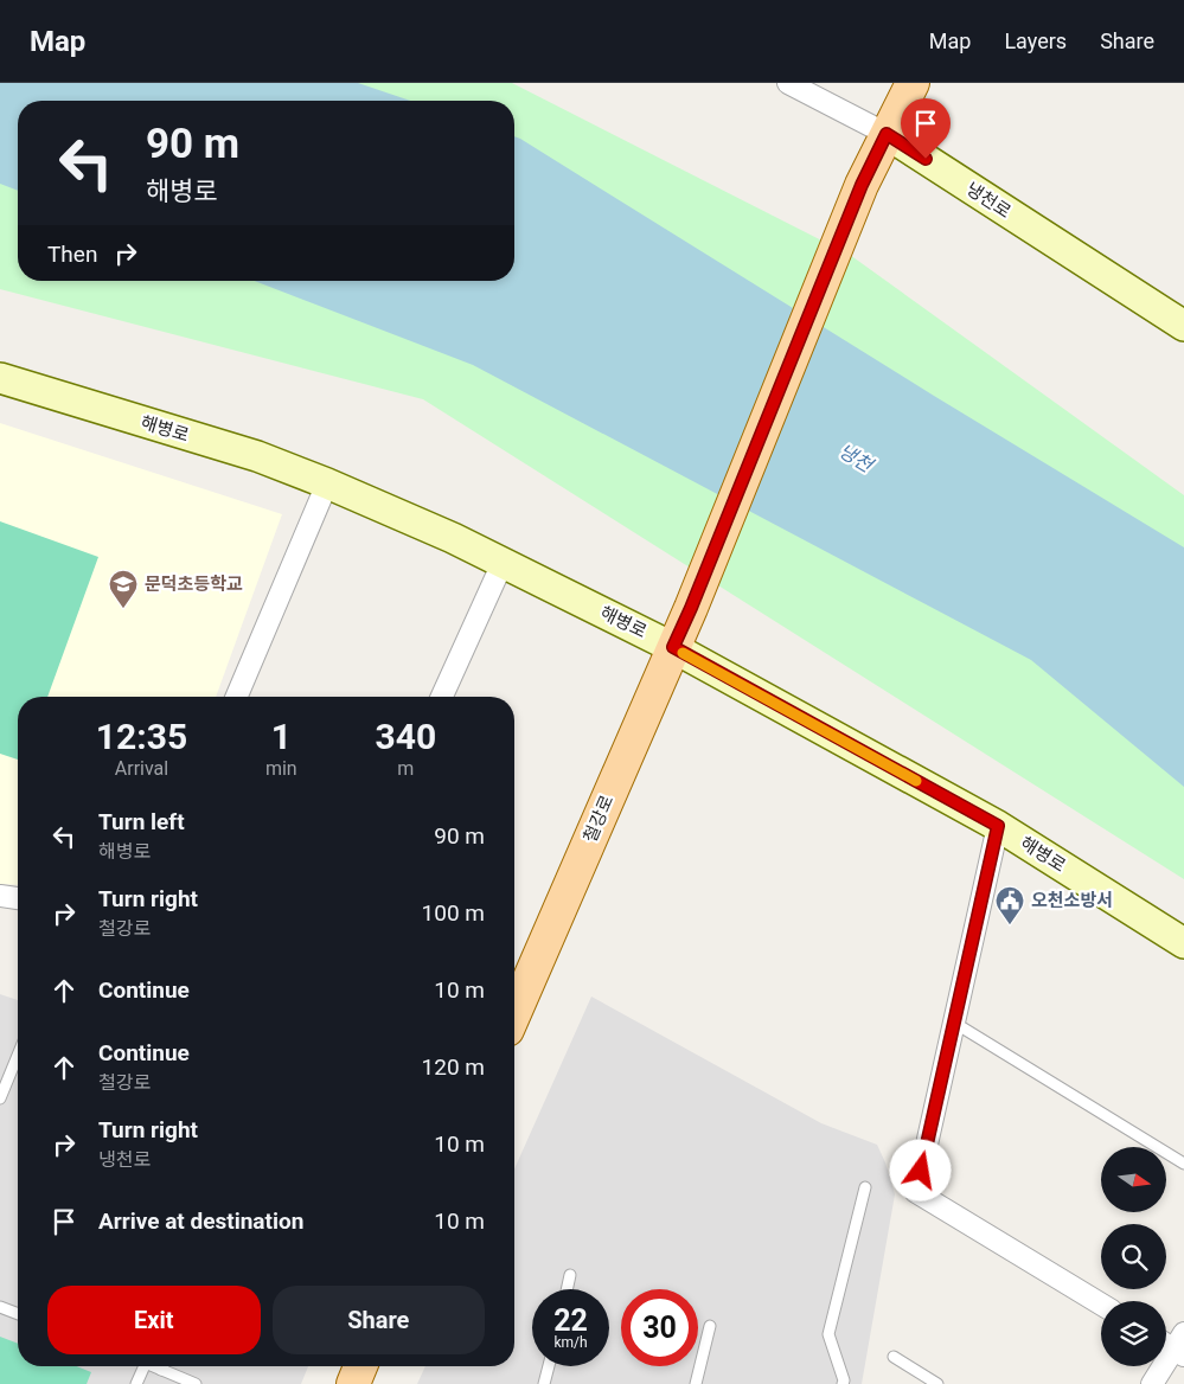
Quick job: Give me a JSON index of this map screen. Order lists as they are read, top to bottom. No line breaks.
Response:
{"streets":{"main road":["냉천로","해병로","철강로"]},"crossings":[["냉천로","철강로"],["해병로","철강로"]],"water":["냉천"],"places":{"school or university":["문덕초등학교"],"public building":["오천소방서"]},"north":"right","page":{"header":"Map","nav":["Map","Layers","Share"],"turn":["90 m","해병로"],"then":"Then","eta":["12:35","Arrival","1","min","340","m"],"list":[{"name":"Turn left","note":"해병로","value":"90 m"},{"name":"Turn right","note":"철강로","value":"100 m"},{"name":"Continue","value":"10 m"},{"name":"Continue","note":"철강로","value":"120 m"},{"name":"Turn right","note":"냉천로","value":"10 m"},{"name":"Arrive at destination","value":"10 m"}],"buttons":["Exit","Share"],"speed":"22 km/h","limit":"30"}}
